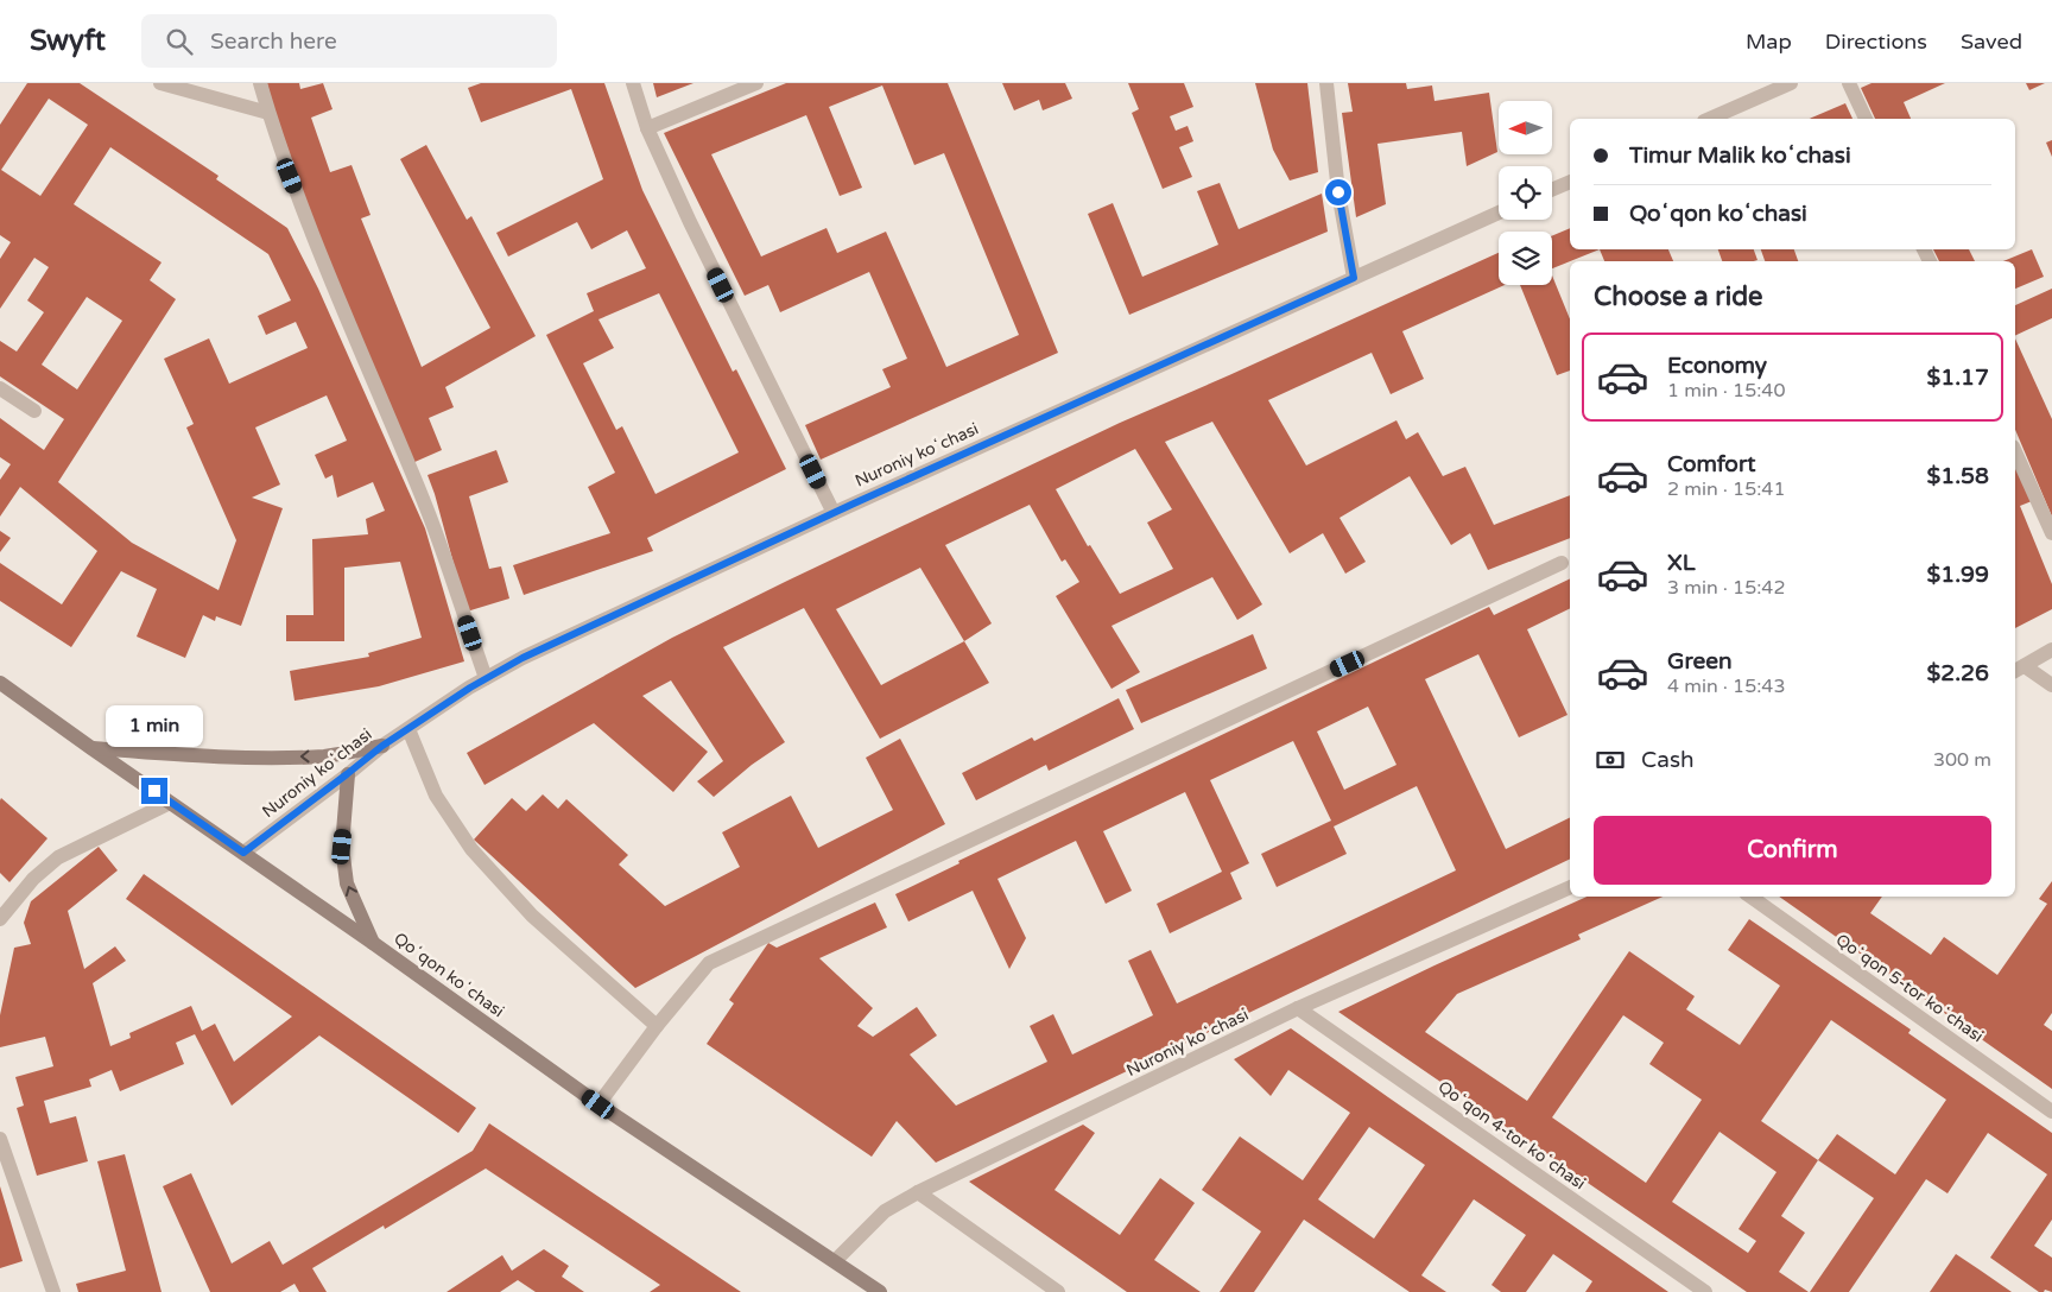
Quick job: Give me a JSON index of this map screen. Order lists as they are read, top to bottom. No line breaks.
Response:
{"streets":{"main road":["Qoʻqon koʻchasi"],"street":["Nuroniy koʻchasi","Qoʻqon 5-tor koʻchasi","Qoʻqon 4-tor koʻchasi"]},"crossings":[["Nuroniy koʻchasi","Qoʻqon koʻchasi"],["Nuroniy koʻchasi","Qoʻqon 4-tor koʻchasi"]],"north":"left","page":{"header":"Swyft","search":"Search here","nav":["Map","Directions","Saved"],"banner":["Timur Malik koʻchasi","Qoʻqon koʻchasi"],"heading":"Choose a ride","list":[{"name":"Economy","note":"1 min · 15:40","value":"$1.17"},{"name":"Comfort","note":"2 min · 15:41","value":"$1.58"},{"name":"XL","note":"3 min · 15:42","value":"$1.99"},{"name":"Green","note":"4 min · 15:43","value":"$2.26"}],"bubble":"1 min","pay":["Cash","300 m"],"buttons":"Confirm"}}
